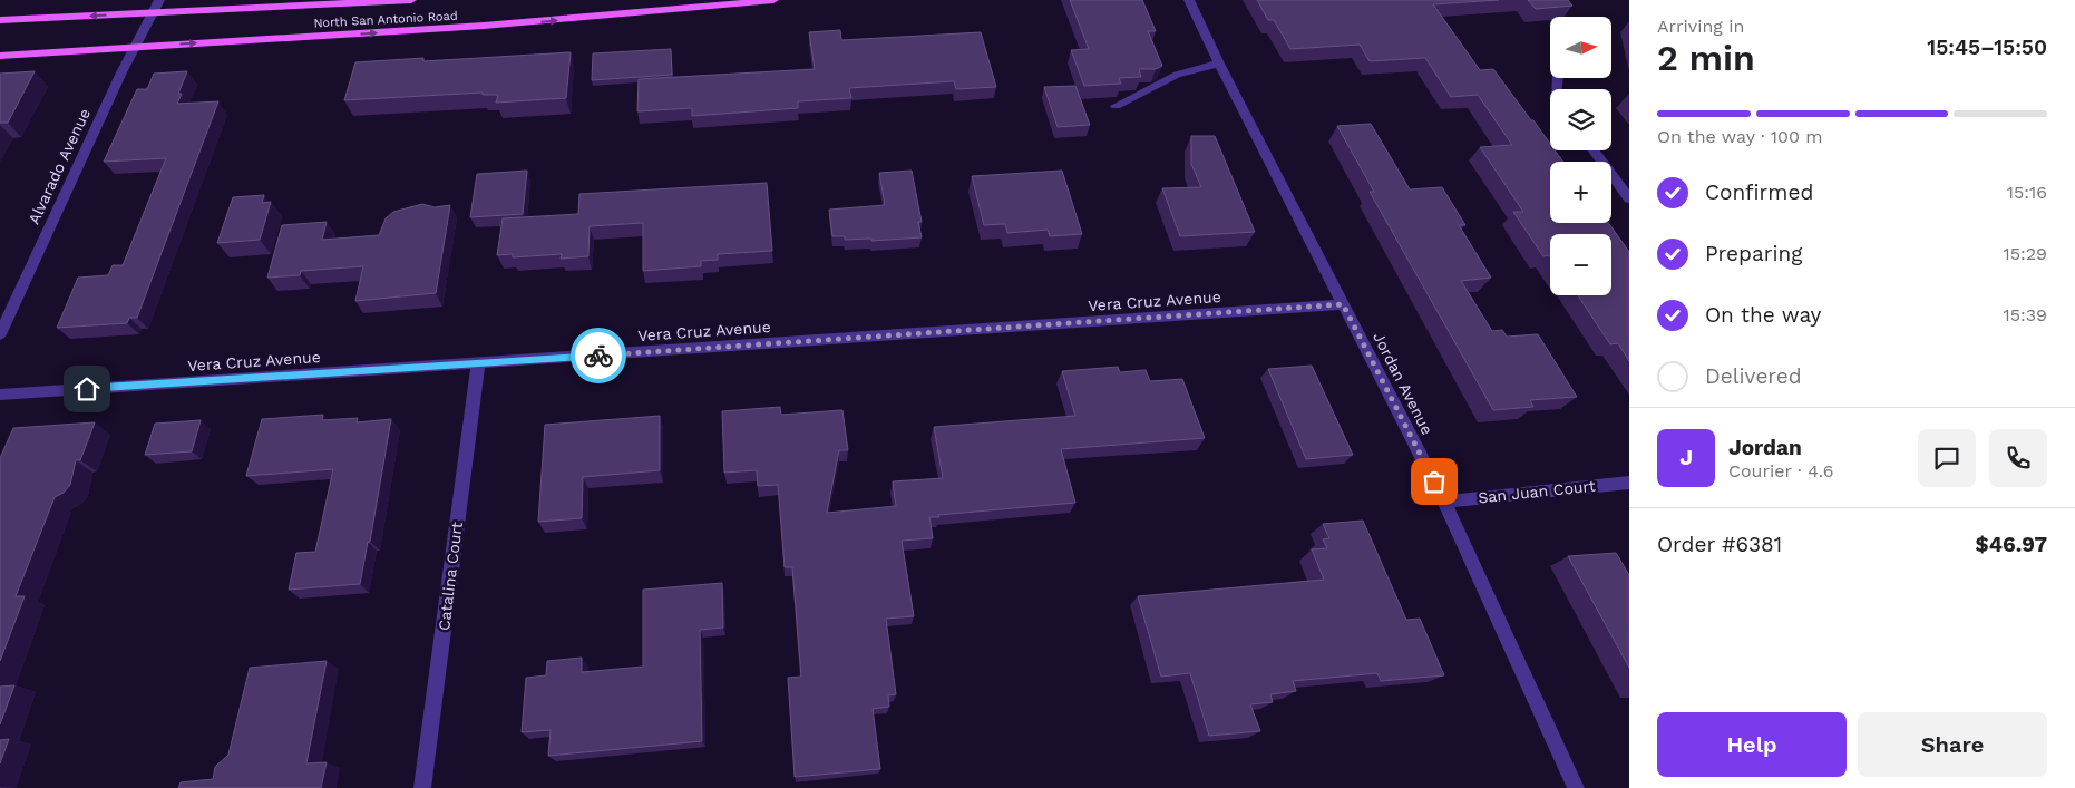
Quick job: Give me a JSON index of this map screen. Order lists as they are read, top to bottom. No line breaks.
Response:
{"streets":{"main road":["North San Antonio Road"],"street":["Alvarado Avenue","Vera Cruz Avenue","Jordan Avenue","San Juan Court","Catalina Court"]},"crossings":[["North San Antonio Road","Alvarado Avenue"],["Vera Cruz Avenue","Jordan Avenue"],["Vera Cruz Avenue","Catalina Court"],["Jordan Avenue","San Juan Court"]],"north":"right","page":{"heading":["2 min","Arriving in","15:45–15:50"],"panel":["Jordan","Courier · 4.6","Order #6381","$46.97"],"map_buttons":["+","−"],"bar":"On the way · 100 m","list":[["Confirmed","15:16"],["Preparing","15:29"],["On the way","15:39"],"Delivered"],"round":"J","buttons":["Help","Share"]}}
